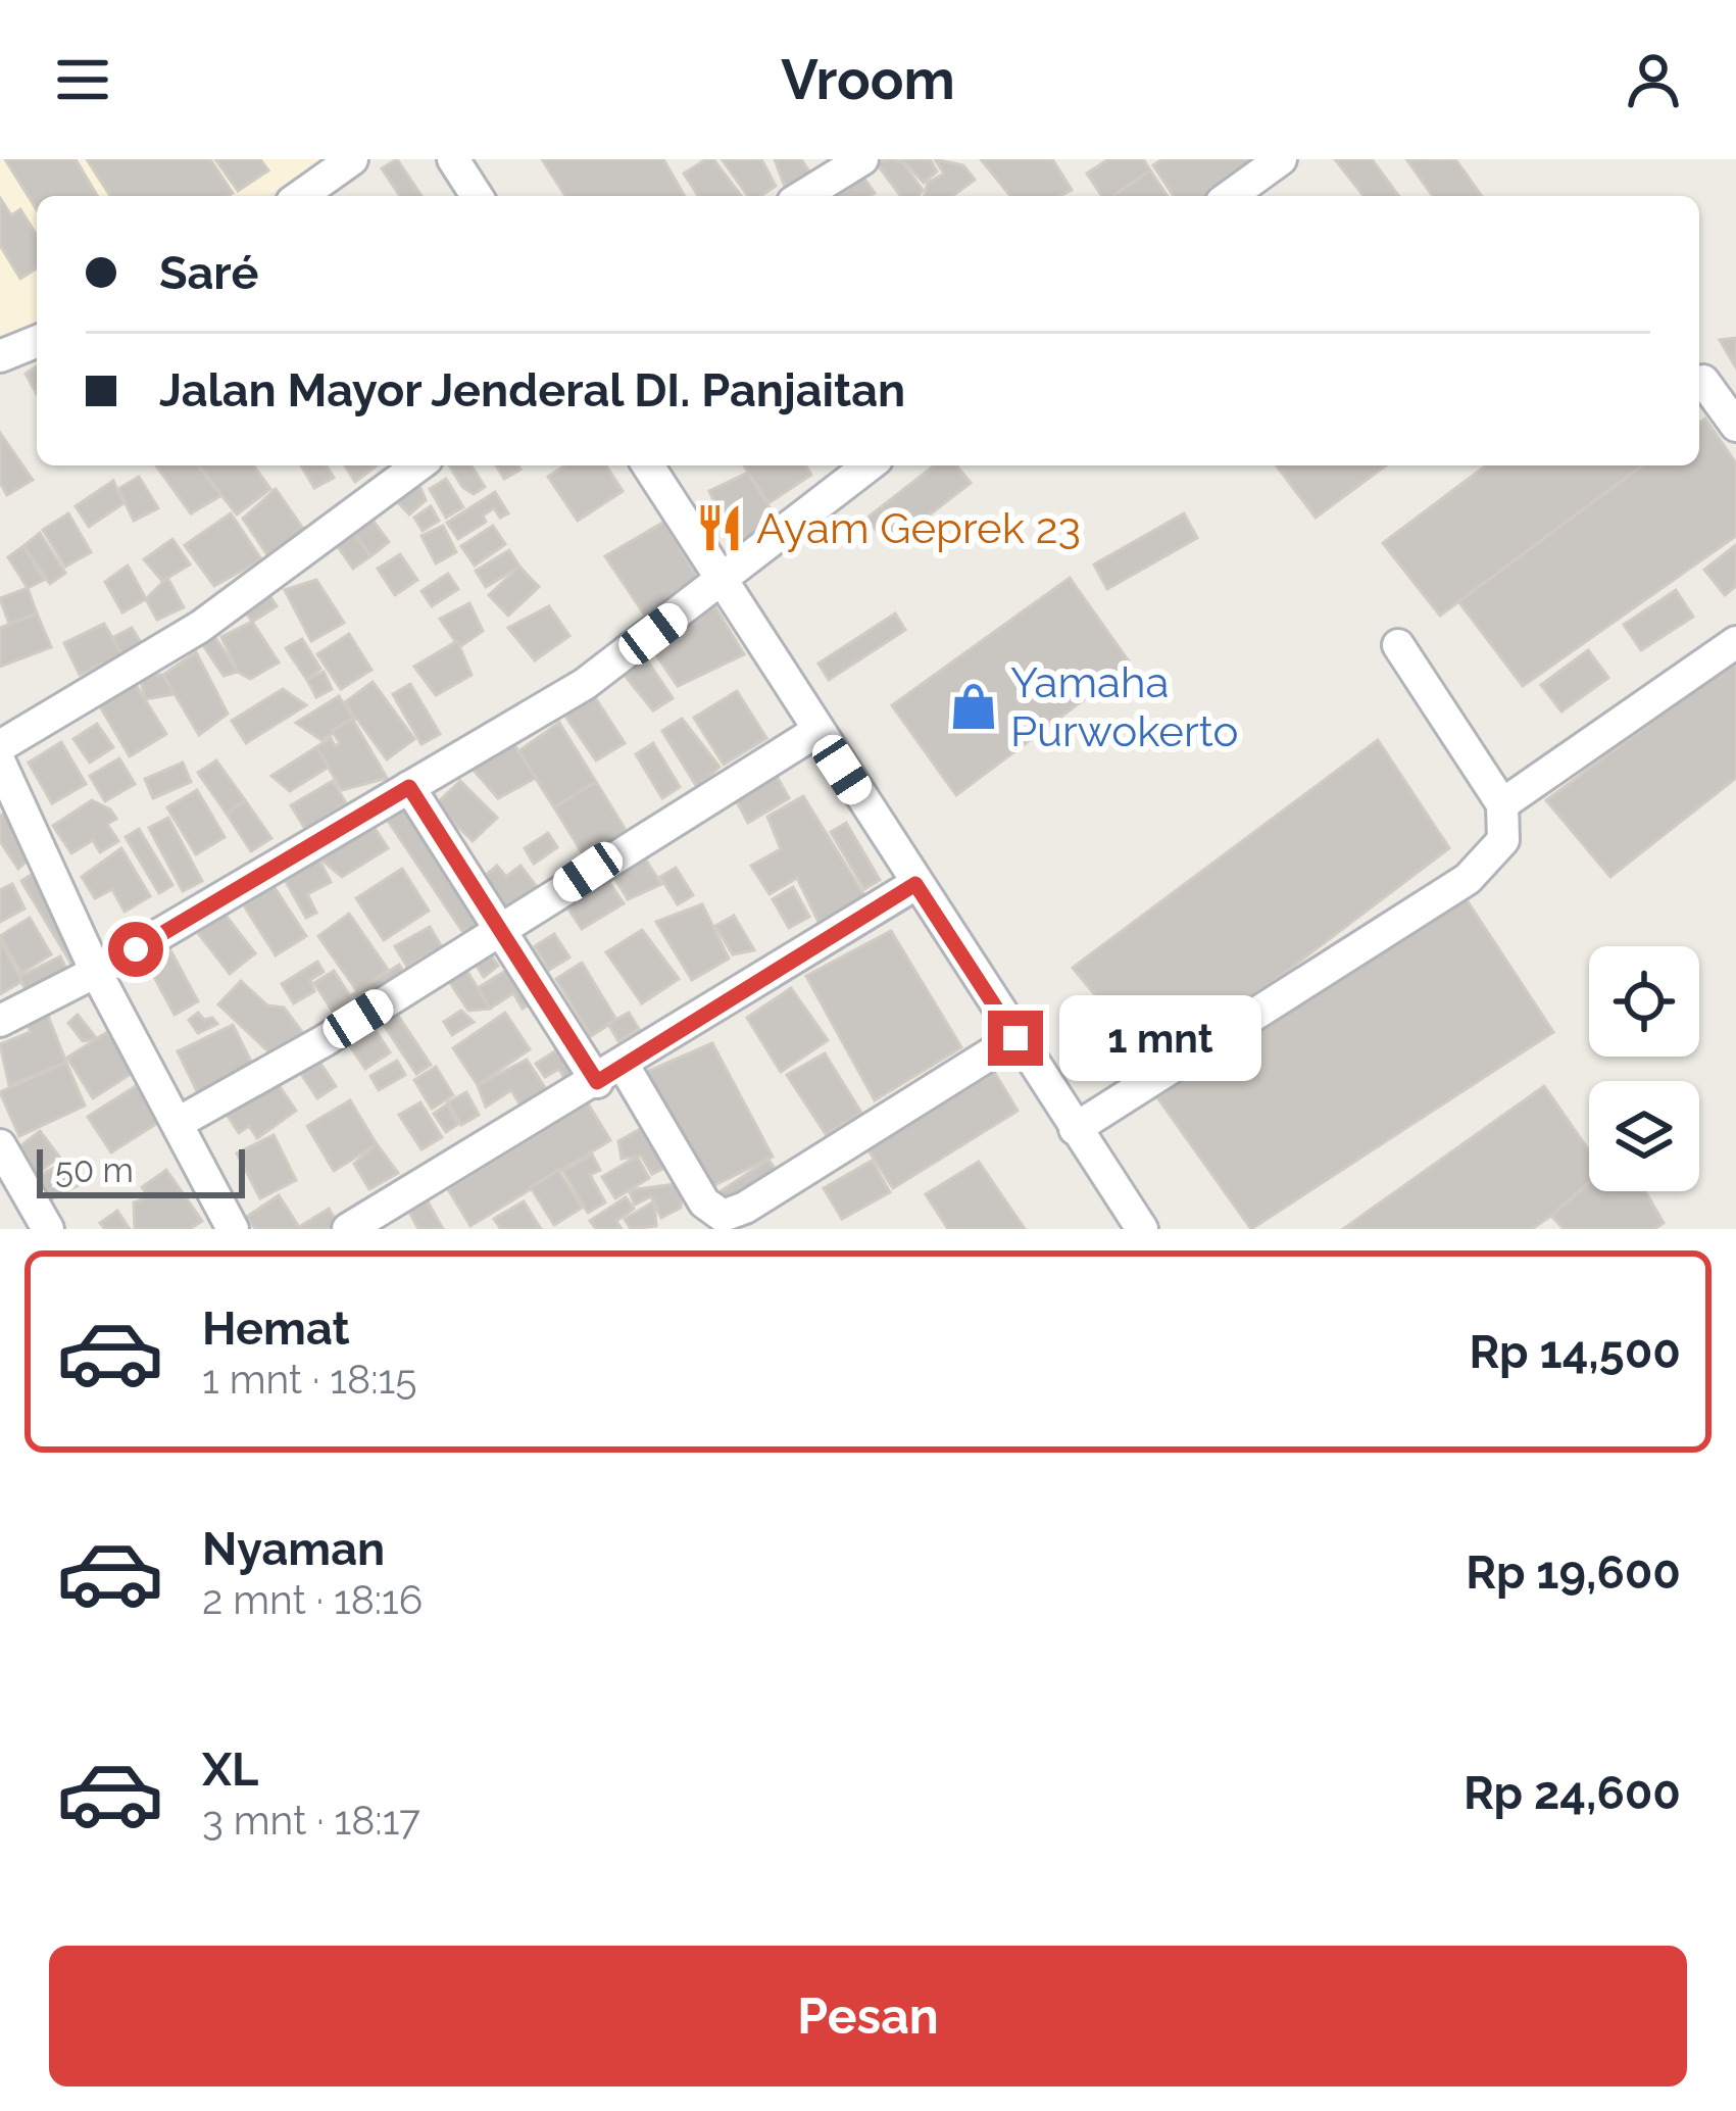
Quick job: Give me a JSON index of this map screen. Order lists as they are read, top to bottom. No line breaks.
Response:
{"places":{"restaurant":["Ayam Geprek 23"],"shop":["Yamaha Purwokerto"]},"scale_bar":"50 m","page":{"header":"Vroom","banner":["Saré","Jalan Mayor Jenderal DI. Panjaitan"],"bubble":"1 mnt","scale":"50 m","list":[{"name":"Hemat","note":"1 mnt · 18:15","value":"Rp 14,500"},{"name":"Nyaman","note":"2 mnt · 18:16","value":"Rp 19,600"},{"name":"XL","note":"3 mnt · 18:17","value":"Rp 24,600"}],"buttons":"Pesan"}}
